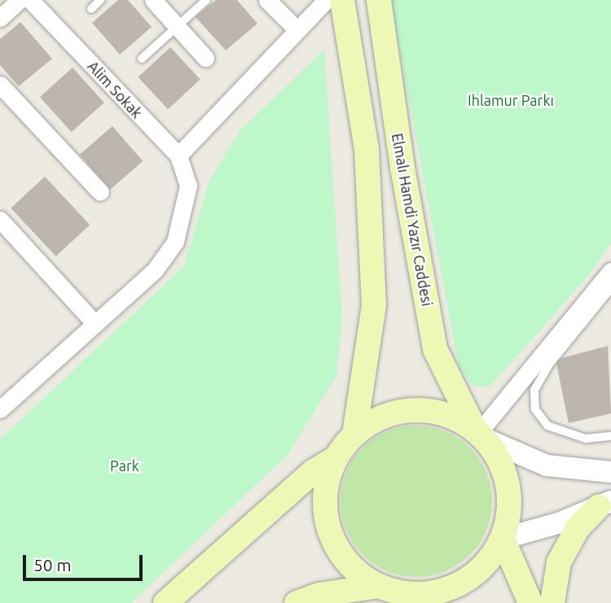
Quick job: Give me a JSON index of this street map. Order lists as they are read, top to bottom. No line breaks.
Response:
{"streets":{"main road":["Elmalı Hamdi Yazır Caddesi"],"street":["Alim Sokak"]},"parks":["Ihlamur Parkı","Park"],"scale_bar":"50 m"}
